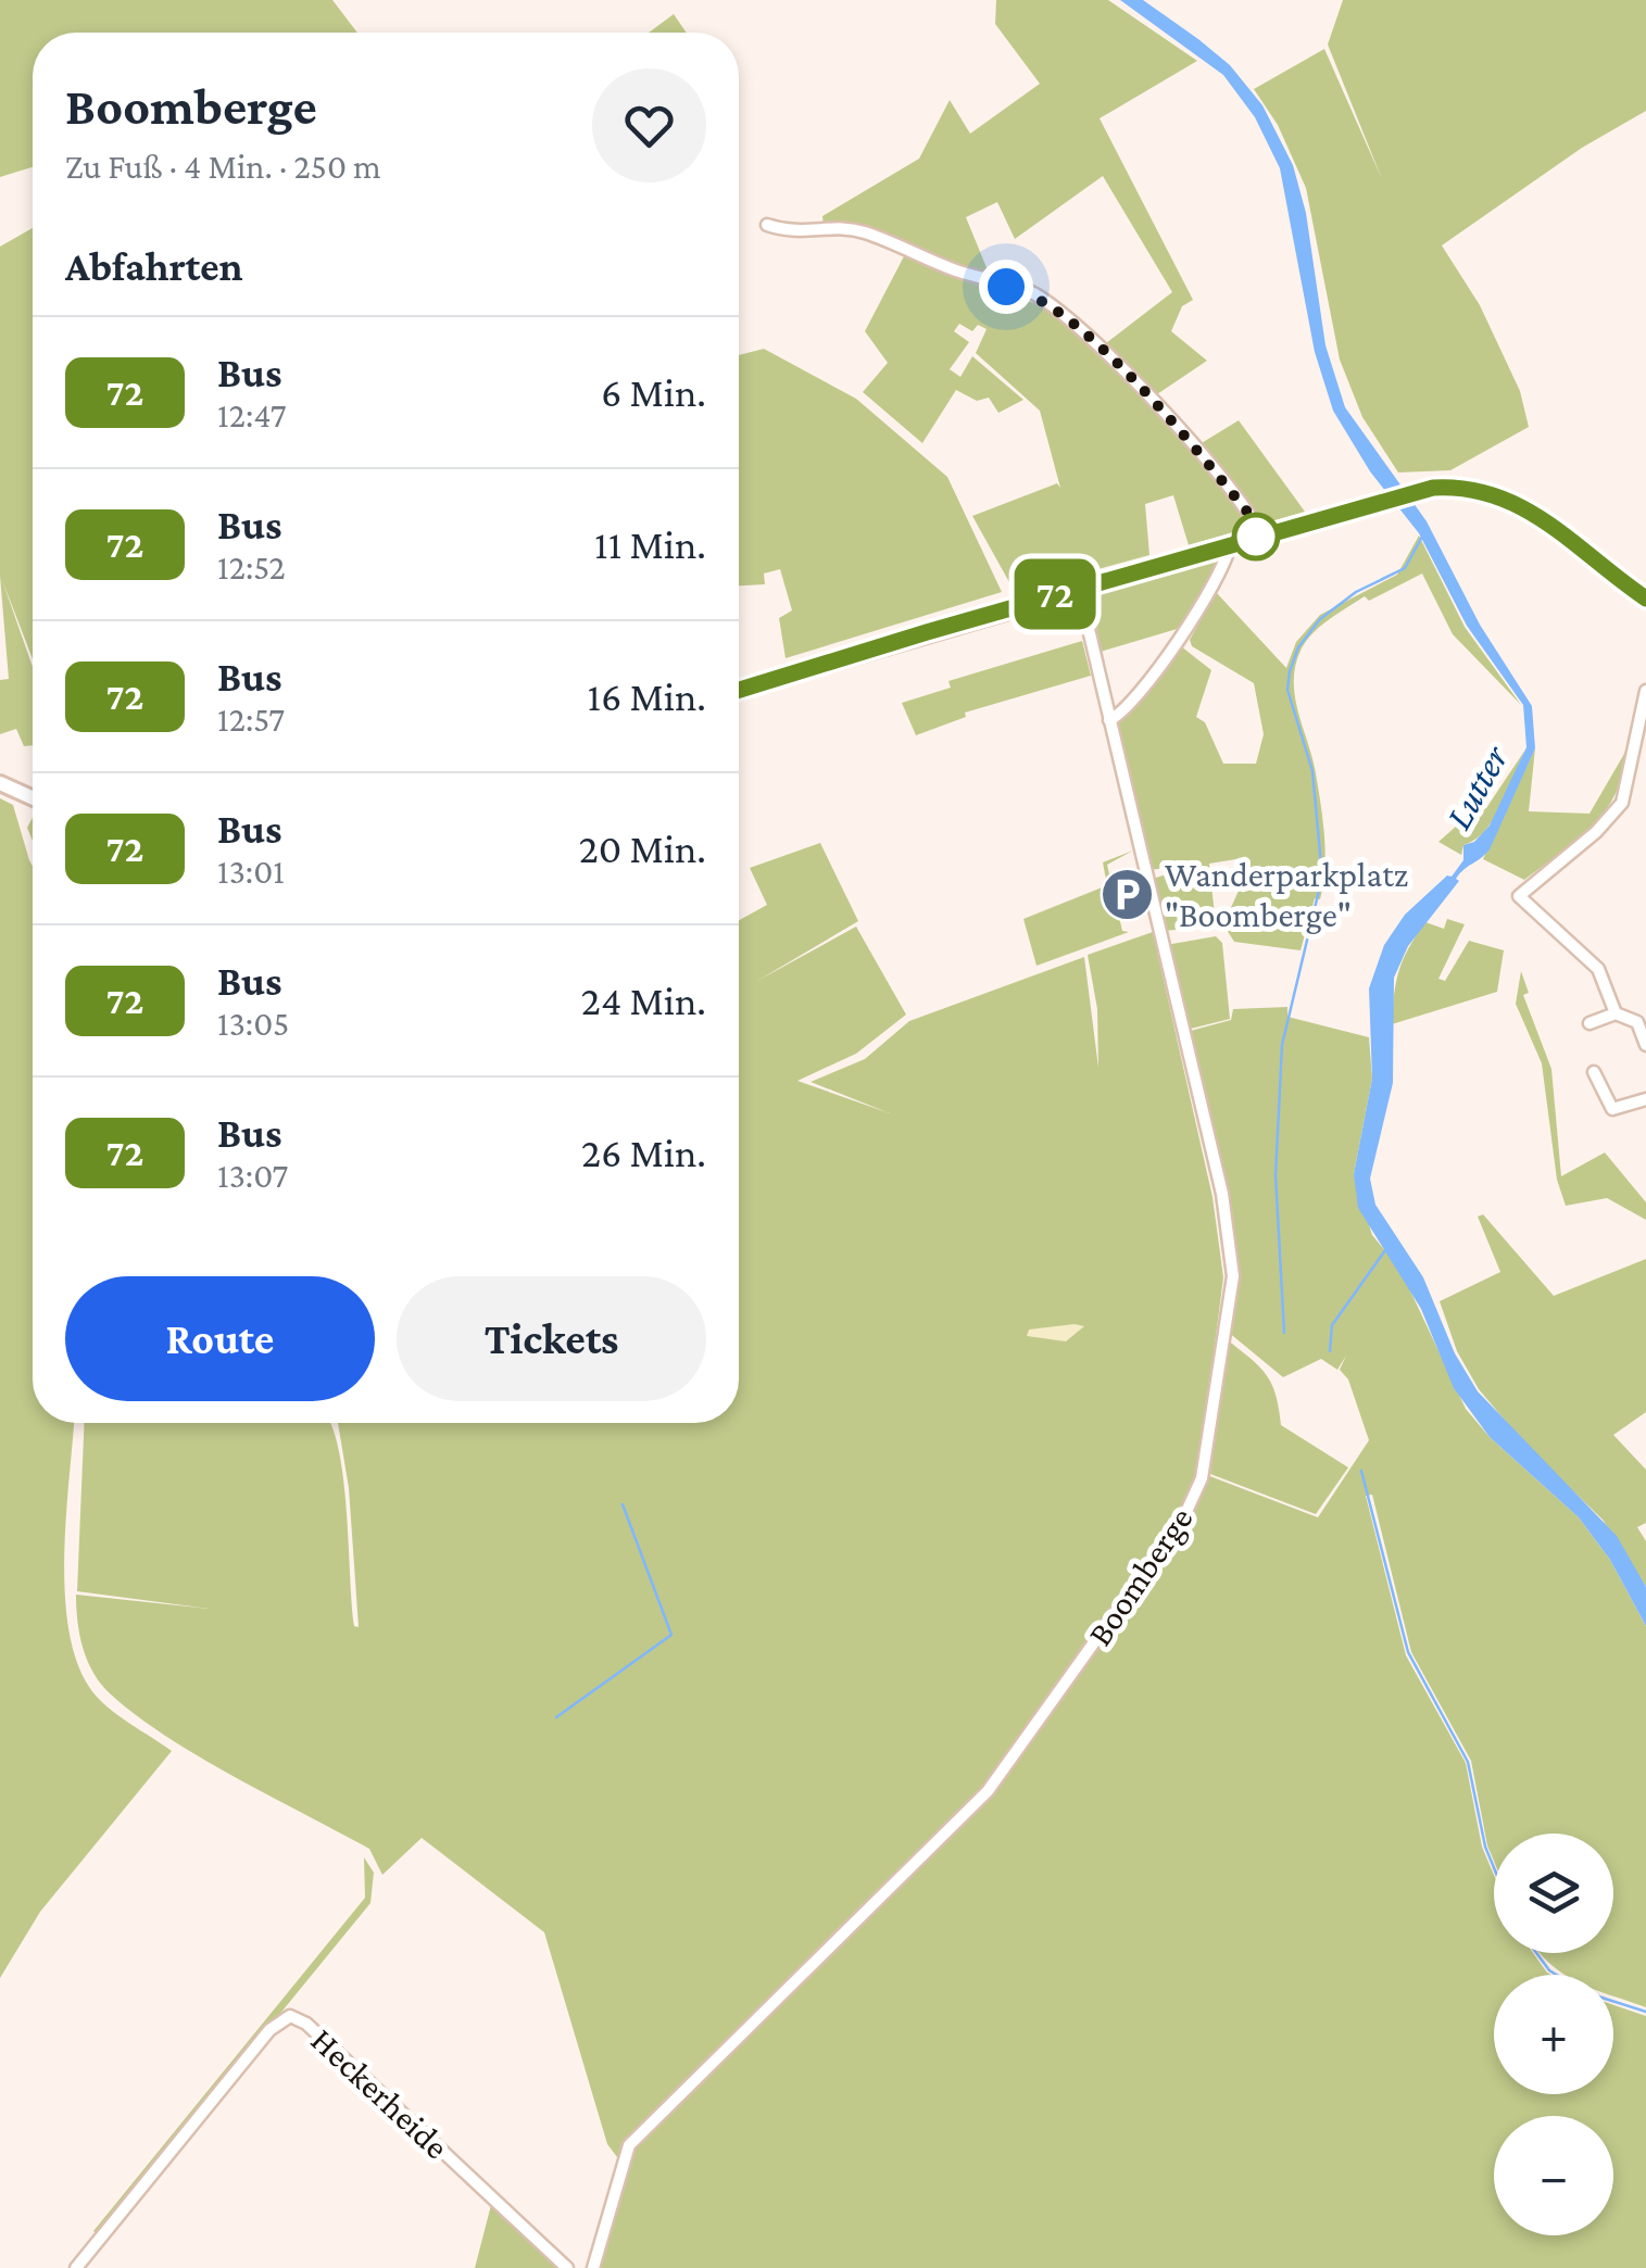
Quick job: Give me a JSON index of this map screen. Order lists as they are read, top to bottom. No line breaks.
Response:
{"streets":{"street":["Boomberge","Heckerheide"]},"water":["Lutter"],"places":{"parking":["Wanderparkplatz \"Boomberge\""]},"lines":["bus line 72"],"page":{"on_map":"72","heading":[["Boomberge","Zu Fuß · 4 Min. · 250 m"],"Abfahrten"],"list":[{"mark":"72","name":"Bus","note":"12:47","value":"6 Min."},{"mark":"72","name":"Bus","note":"12:52","value":"11 Min."},{"mark":"72","name":"Bus","note":"12:57","value":"16 Min."},{"mark":"72","name":"Bus","note":"13:01","value":"20 Min."},{"mark":"72","name":"Bus","note":"13:05","value":"24 Min."},{"mark":"72","name":"Bus","note":"13:07","value":"26 Min."}],"buttons":["Route","Tickets"],"map_buttons":["+","−"]}}
